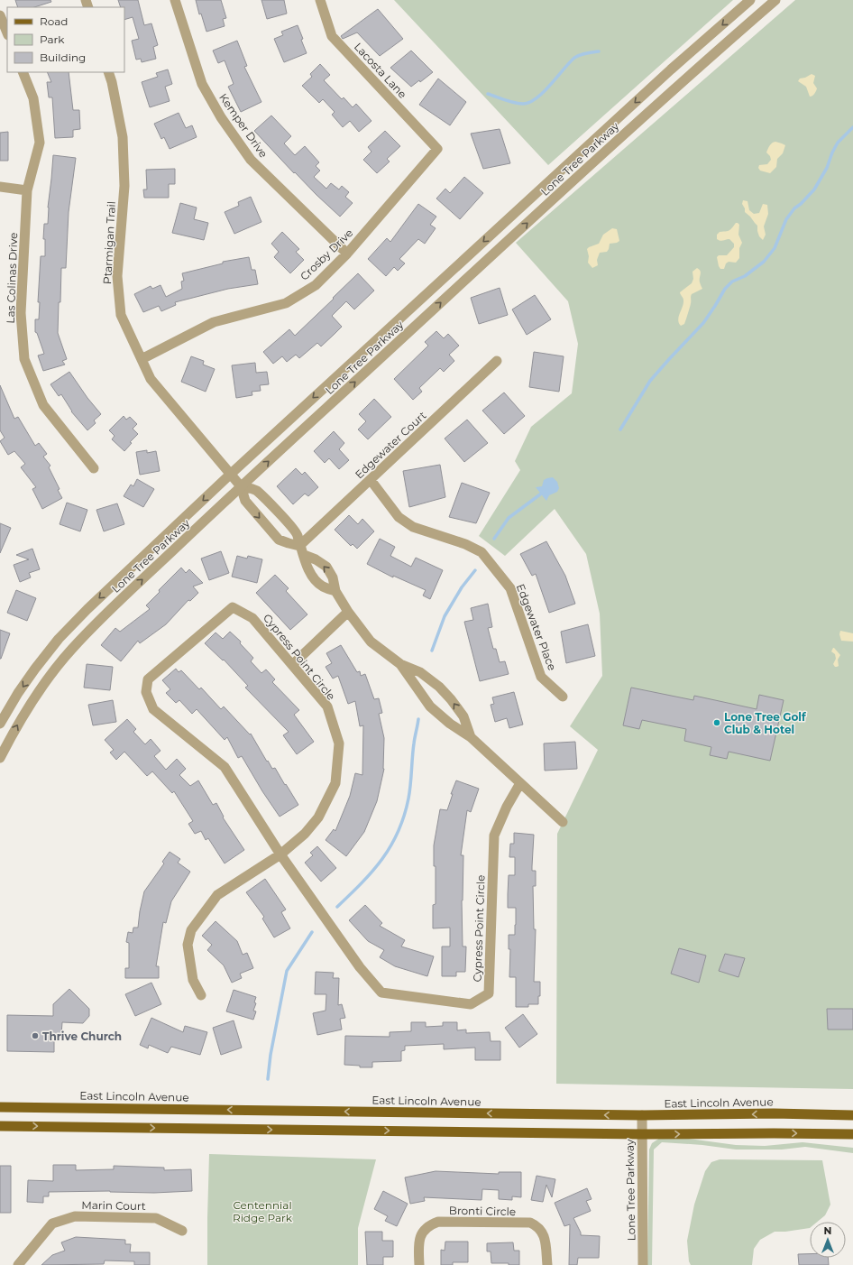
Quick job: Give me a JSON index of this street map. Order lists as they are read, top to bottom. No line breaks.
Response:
{"streets":{"main road":["East Lincoln Avenue"],"street":["Lacosta Lane","Kemper Drive","Lone Tree Parkway","Ptarmigan Trail","Crosby Drive","Las Colinas Drive","Edgewater Court","Edgewater Place","Cypress Point Circle","Marin Court","Bronti Circle"]},"crossings":[["Lacosta Lane","Crosby Drive"],["Kemper Drive","Crosby Drive"],["Lone Tree Parkway","Ptarmigan Trail"],["Lone Tree Parkway","East Lincoln Avenue"],["Ptarmigan Trail","Crosby Drive"],["Edgewater Court","Edgewater Place"]],"parks":["Centennial Ridge Park"],"places":["Lone Tree Golf Club & Hotel","Thrive Church"],"legend":["Road","Park","Building"],"north":"top"}
